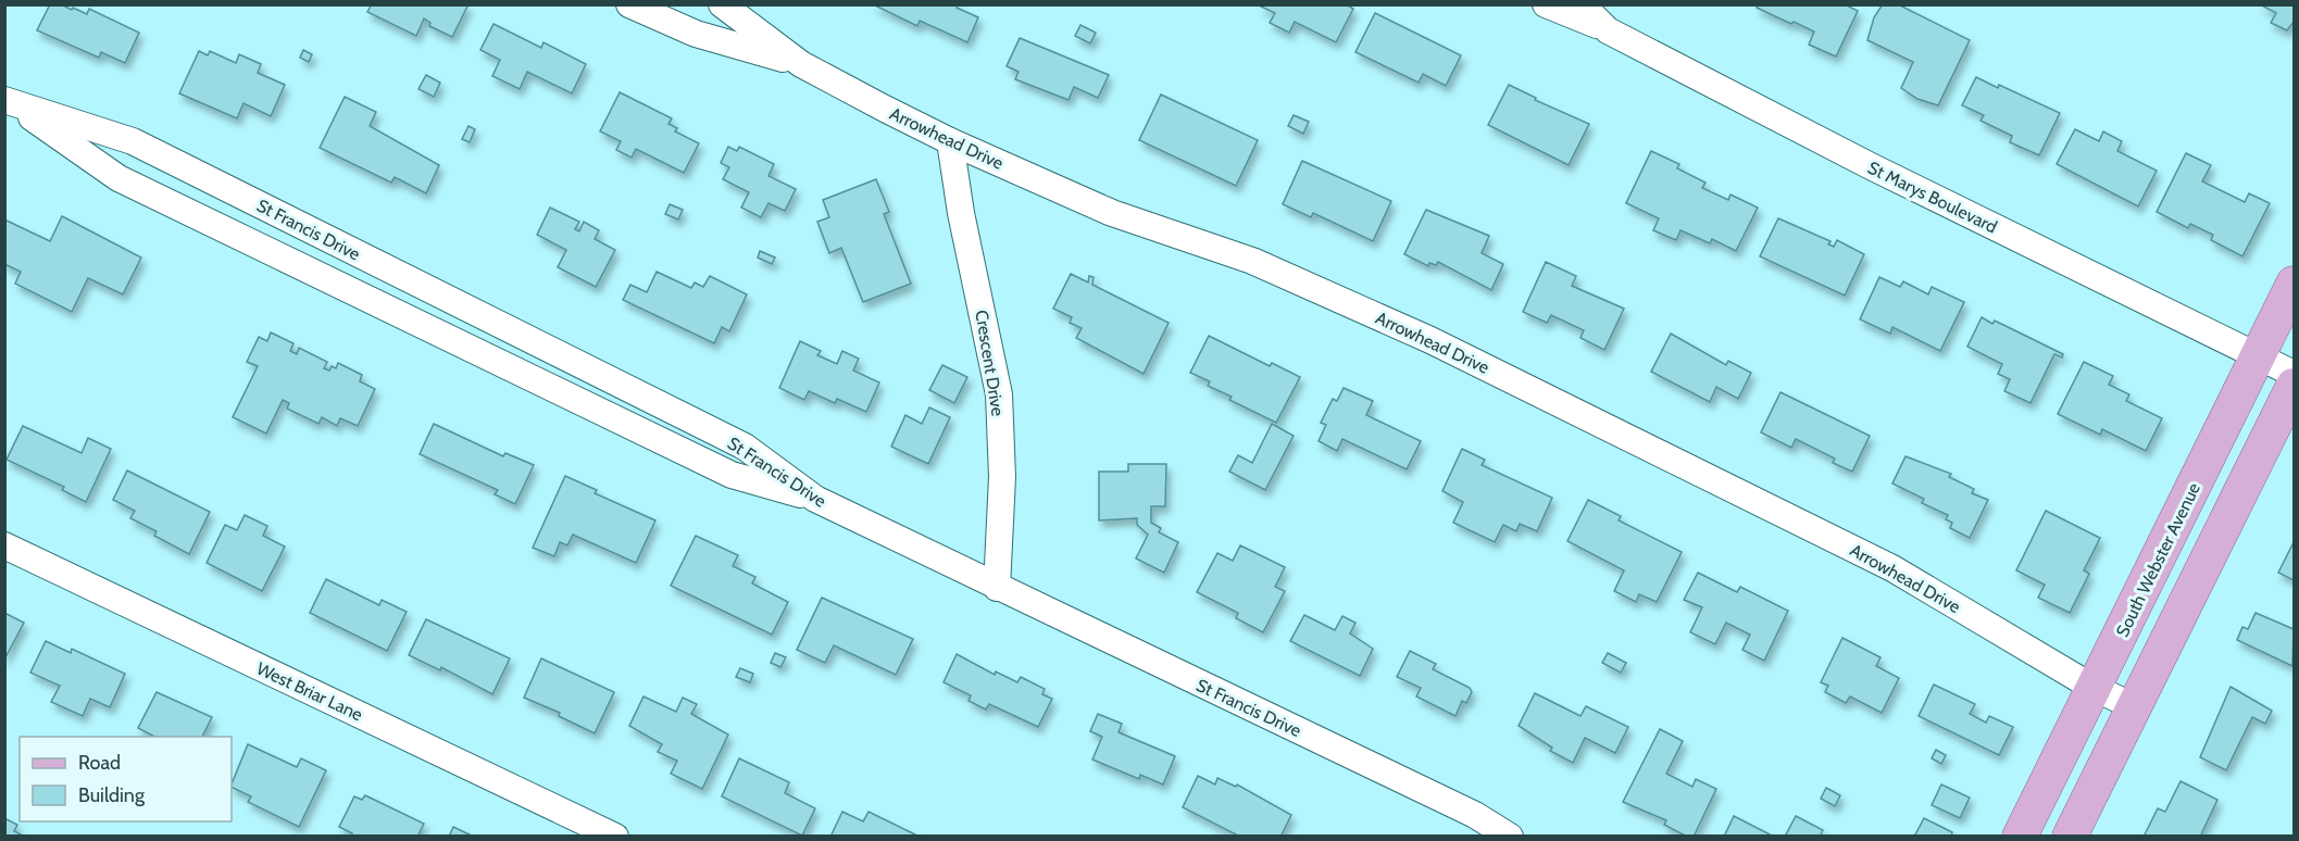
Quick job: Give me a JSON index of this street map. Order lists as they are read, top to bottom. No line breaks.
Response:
{"streets":{"main road":["South Webster Avenue"],"street":["Arrowhead Drive","St Marys Boulevard","St Francis Drive","Crescent Drive","West Briar Lane"]},"crossings":[["Arrowhead Drive","Crescent Drive"],["Arrowhead Drive","South Webster Avenue"],["St Marys Boulevard","South Webster Avenue"],["St Francis Drive","Crescent Drive"]],"legend":["Road","Building"]}
